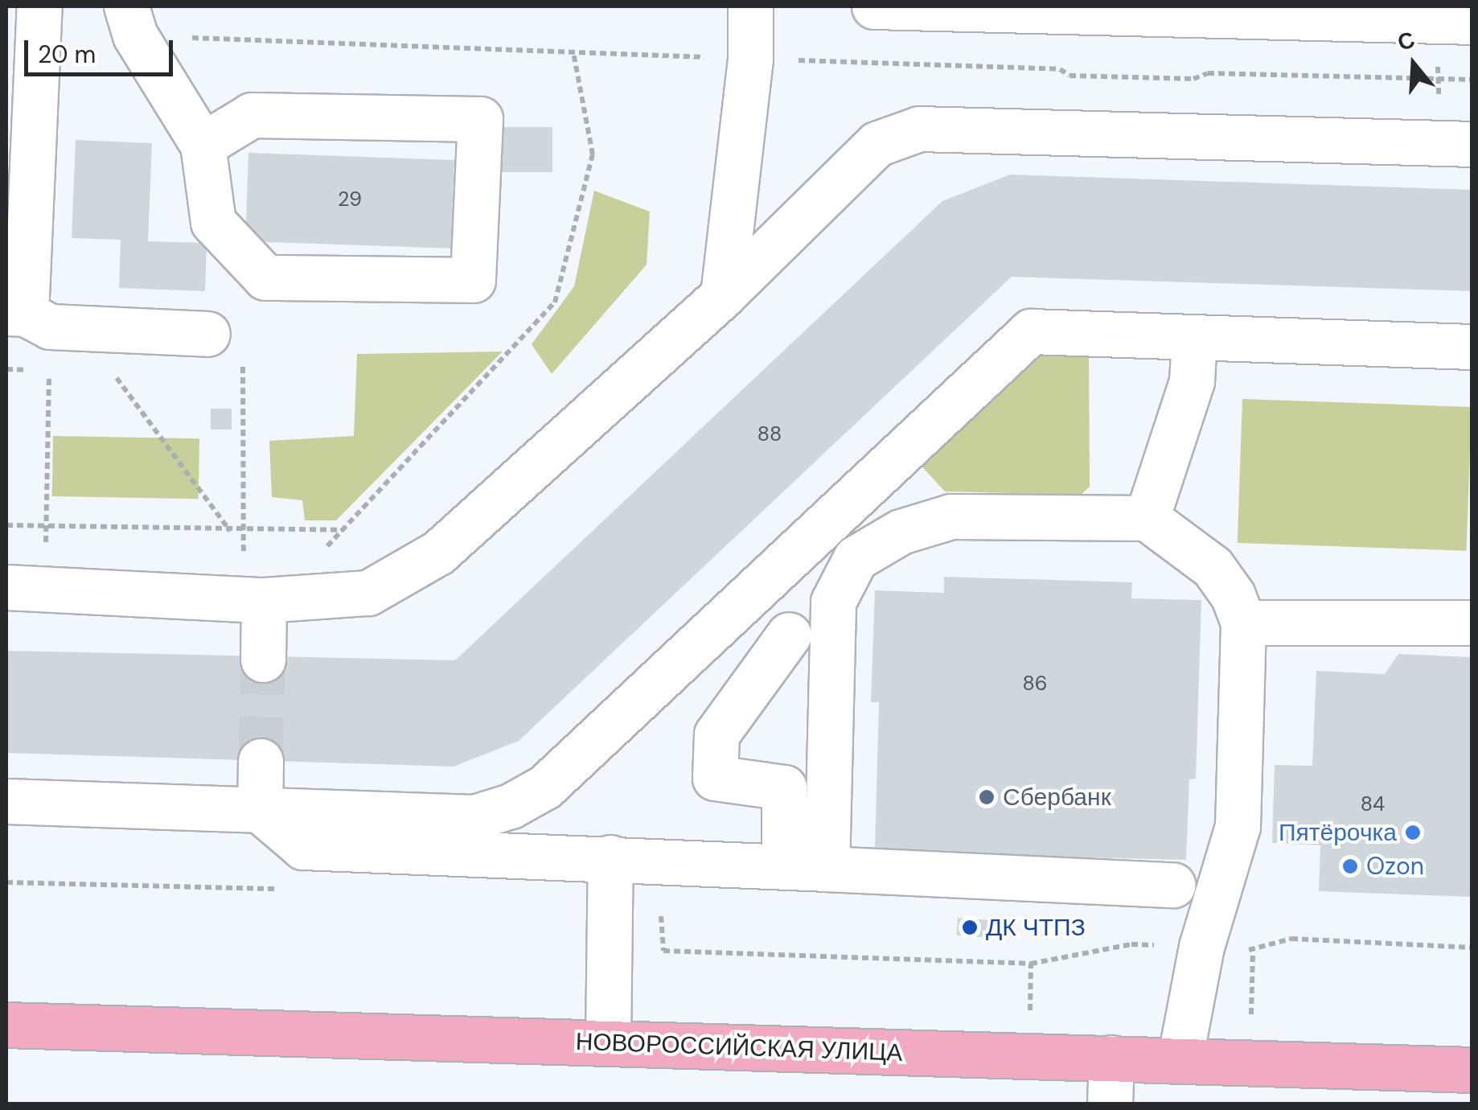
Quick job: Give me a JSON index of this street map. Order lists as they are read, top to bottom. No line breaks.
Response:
{"streets":{"main road":["НОВОРОССИЙСКАЯ УЛИЦА"]},"places":["Сбербанк","Пятёрочка","Ozon","ДК ЧТПЗ"],"house_numbers":["29","88","86","84"],"scale_bar":"20 m","north":"top"}
